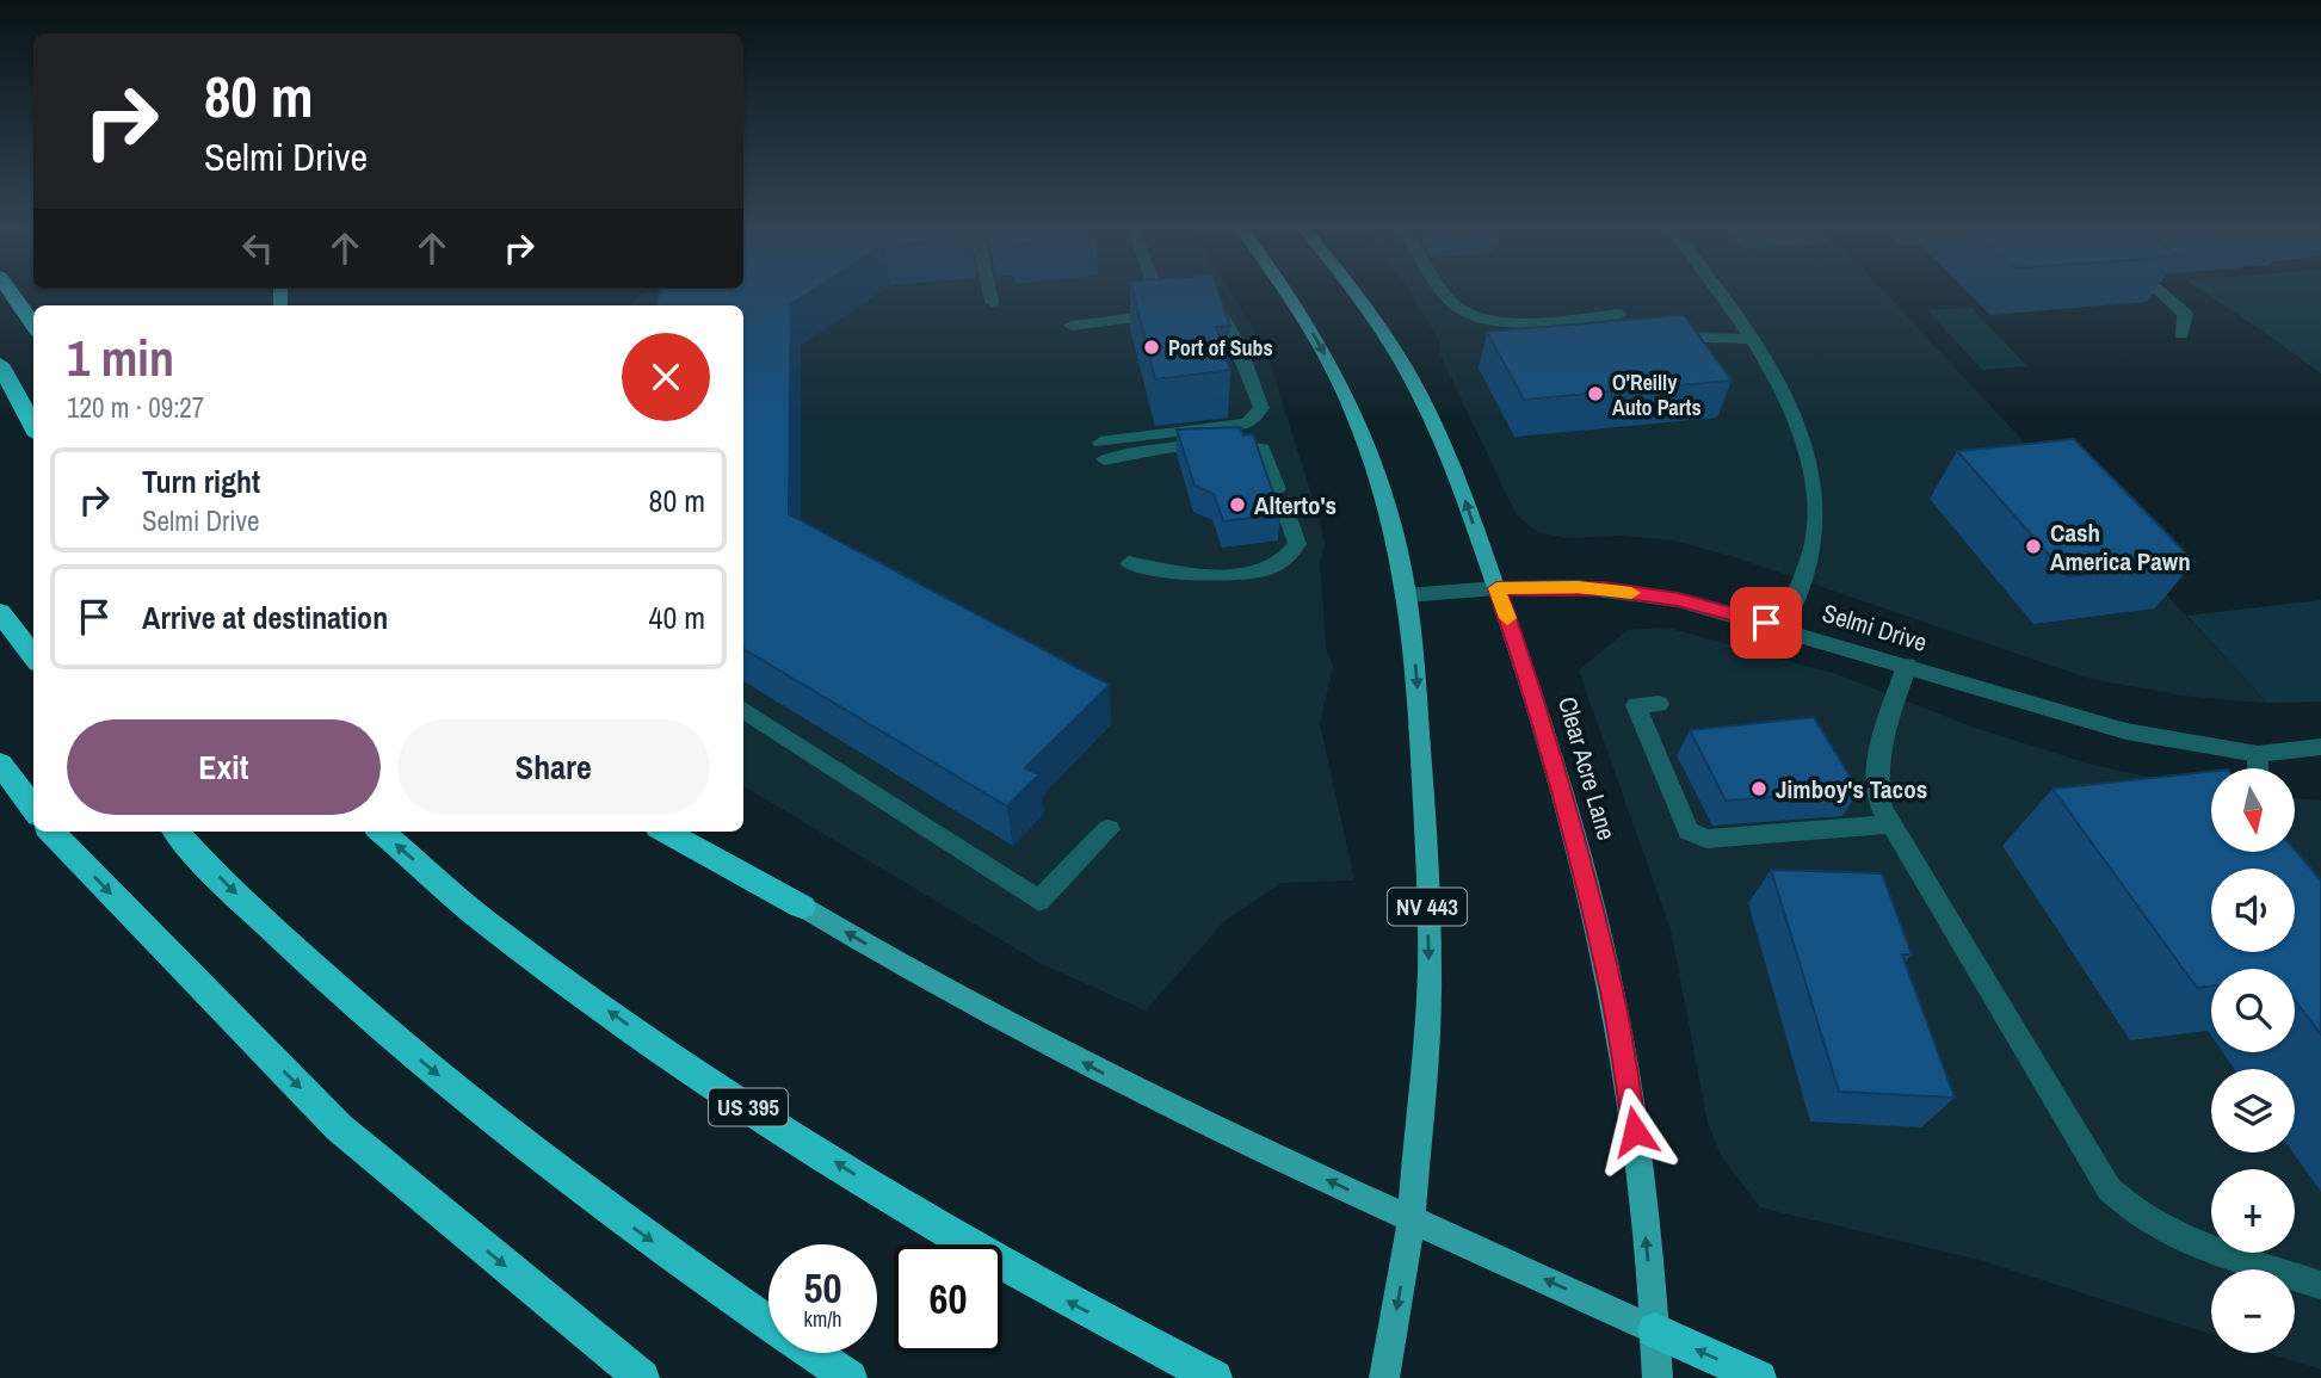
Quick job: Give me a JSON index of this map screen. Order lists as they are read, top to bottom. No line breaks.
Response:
{"streets":{"highway":["US 395"],"main road":["Clear Acre Lane","NV 443"],"street":["Selmi Drive"]},"crossings":[["Selmi Drive","Clear Acre Lane"],["Selmi Drive","NV 443"]],"places":["Port of Subs","O'Reilly Auto Parts","Alterto's","Cash America Pawn","Jimboy's Tacos"],"north":"bottom","page":{"turn":["80 m","Selmi Drive"],"heading":["1 min","120 m · 09:27"],"list":[{"name":"Turn right","note":"Selmi Drive","value":"80 m"},{"name":"Arrive at destination","value":"40 m"}],"buttons":["Exit","Share"],"map_buttons":["+","−"],"speed":"50 km/h","limit":"60"}}
